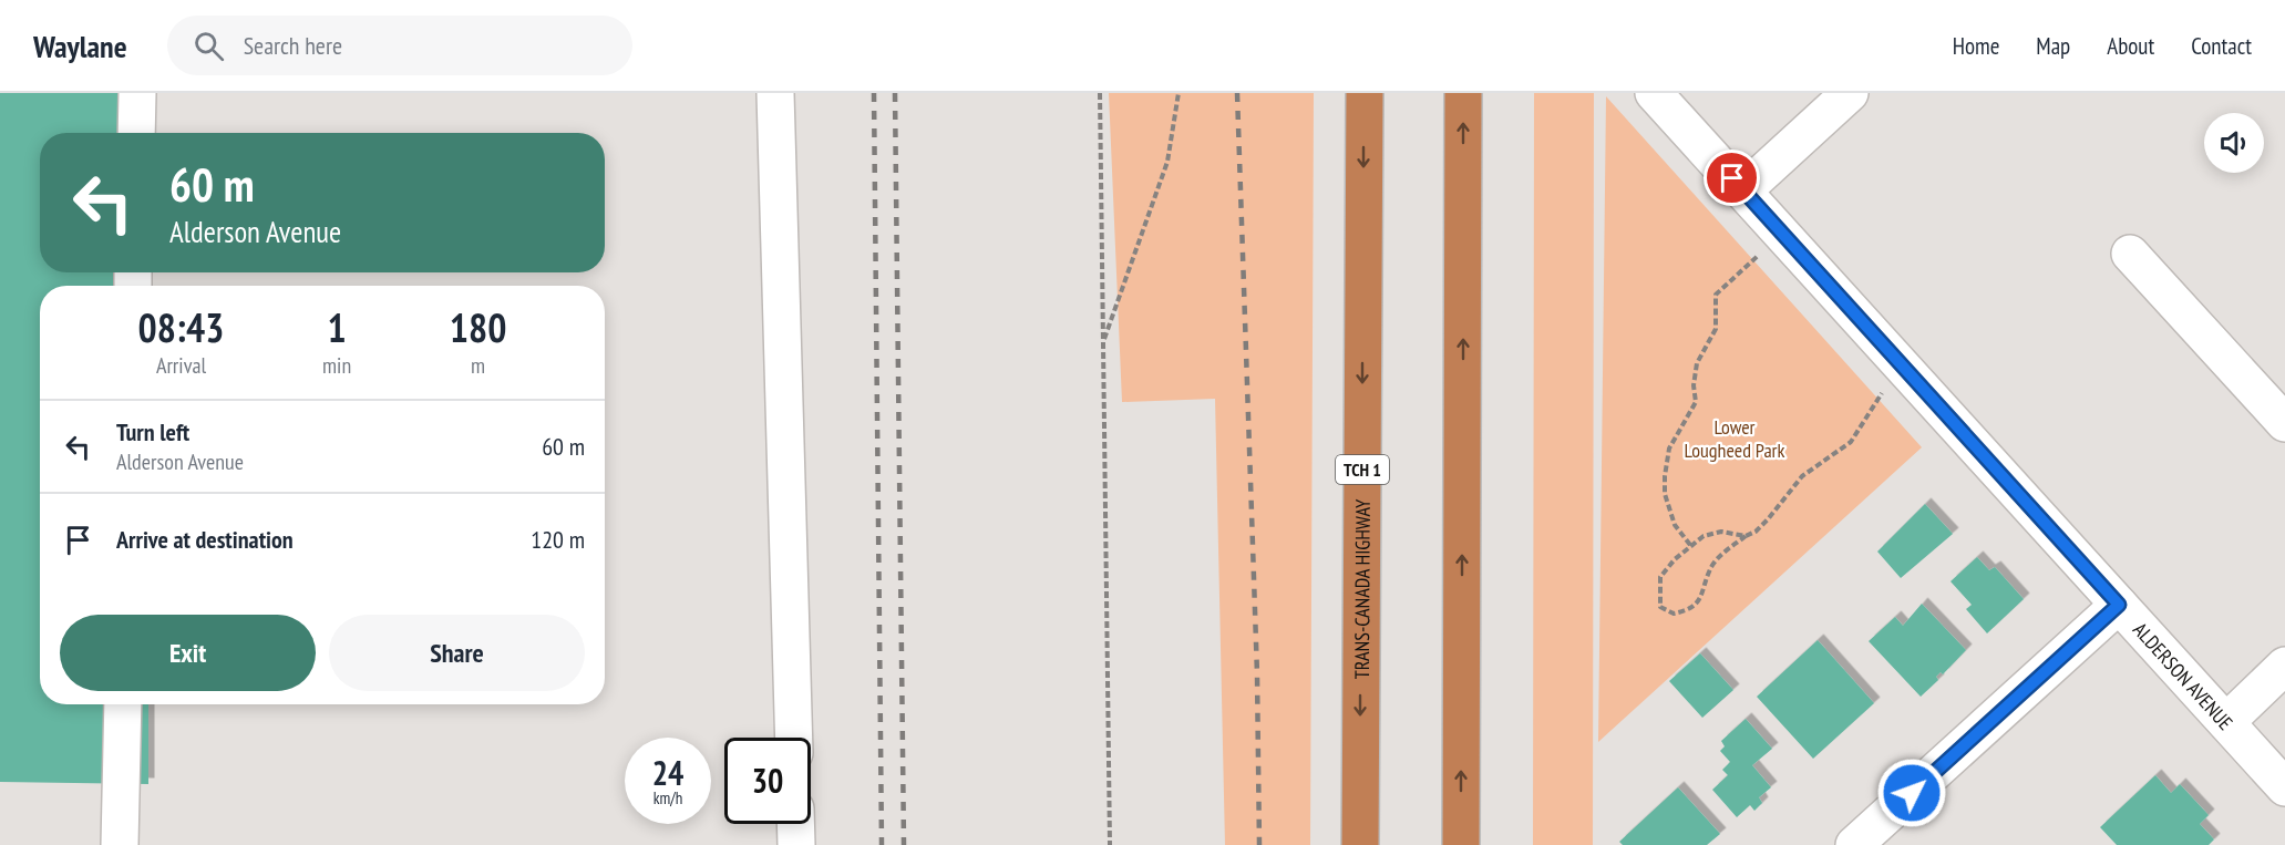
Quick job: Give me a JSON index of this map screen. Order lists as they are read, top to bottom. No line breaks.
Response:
{"streets":{"highway":["TCH 1","TRANS-CANADA HIGHWAY"],"street":["ALDERSON AVENUE"]},"parks":["Lower Lougheed Park"],"page":{"header":"Waylane","search":"Search here","nav":["Home","Map","About","Contact"],"turn":["60 m","Alderson Avenue"],"eta":["08:43","Arrival","1","min","180","m"],"list":[{"name":"Turn left","note":"Alderson Avenue","value":"60 m"},{"name":"Arrive at destination","value":"120 m"}],"buttons":["Exit","Share"],"speed":"24 km/h","limit":"30"}}
